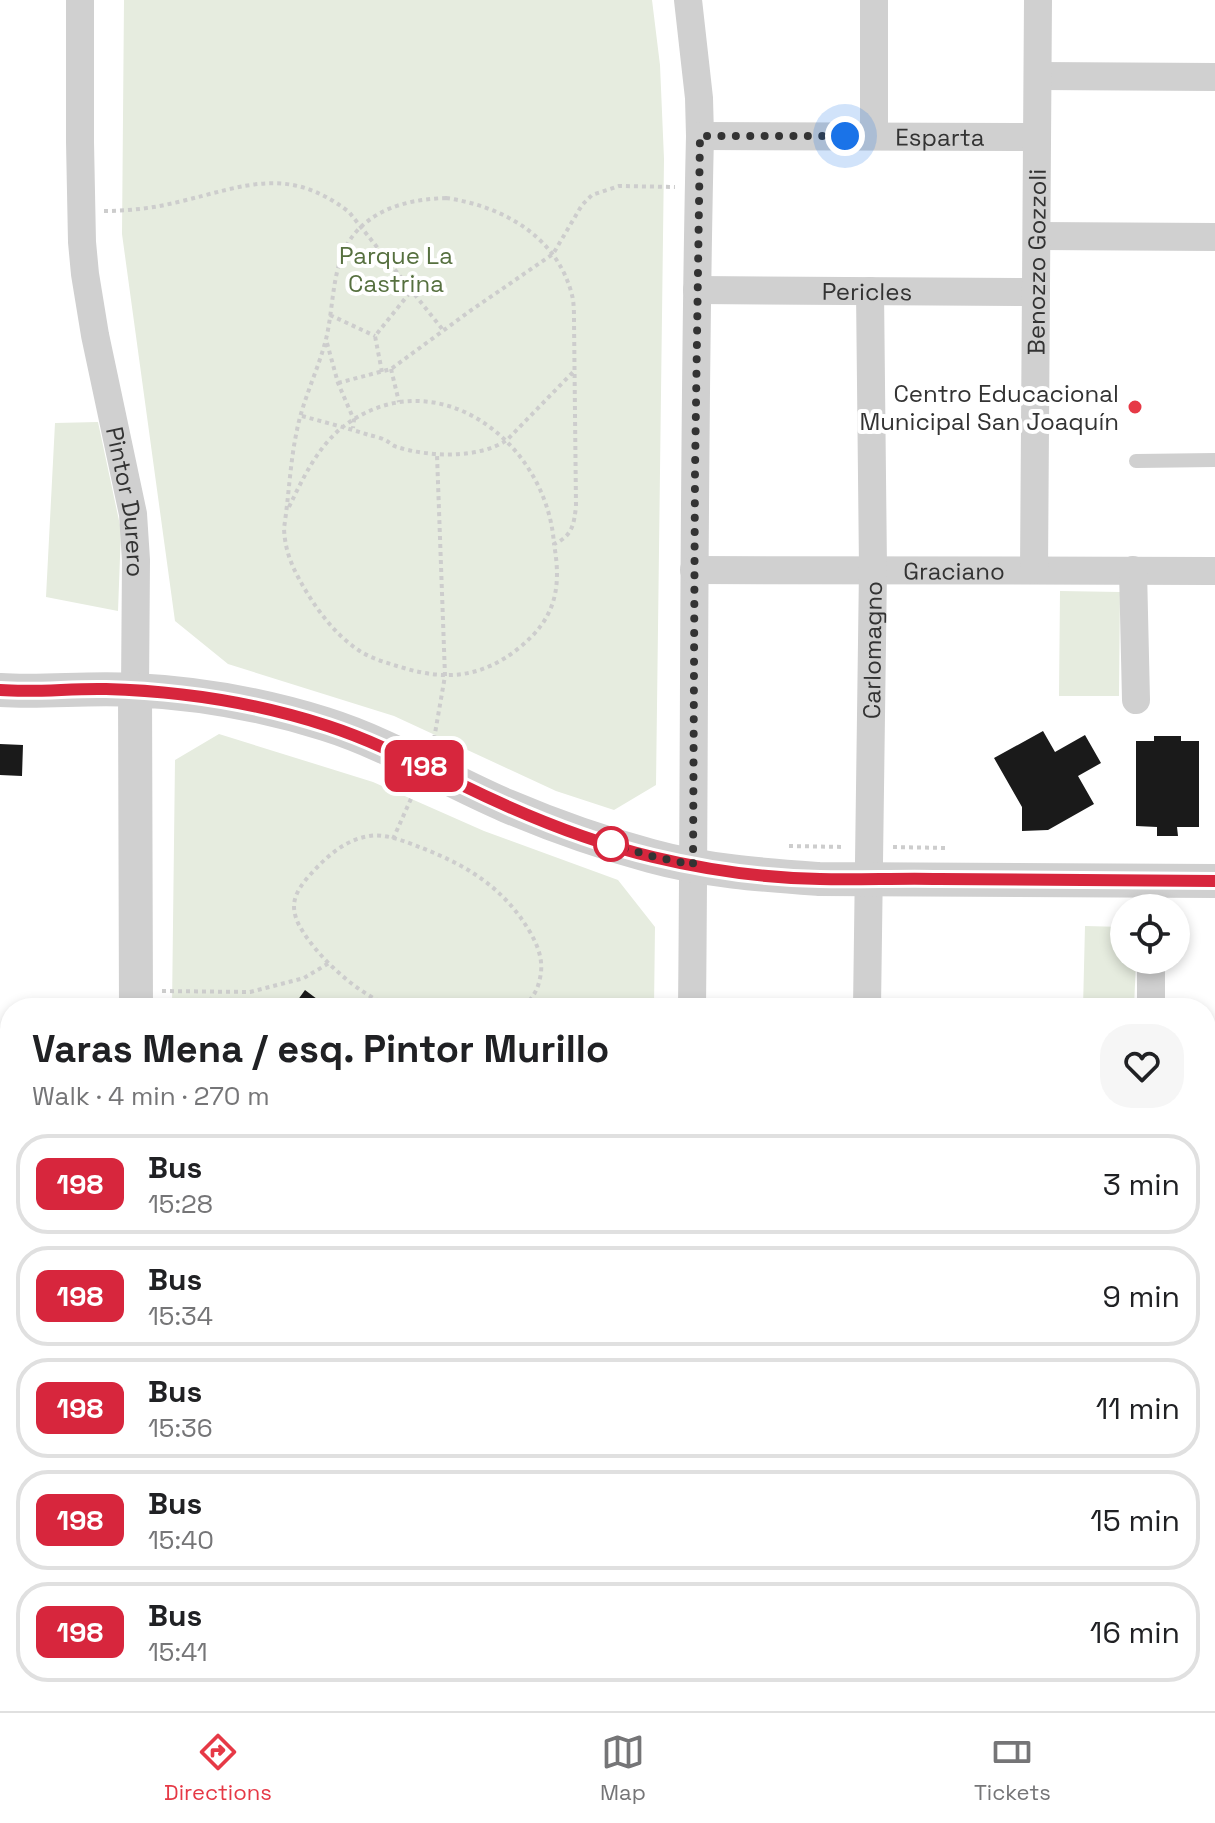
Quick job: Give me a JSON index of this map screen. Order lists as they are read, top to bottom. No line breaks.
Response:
{"streets":{"street":["Esparta","Benozzo Gozzoli","Pericles","Pintor Durero","Graciano","Carlomagno"]},"crossings":[["Esparta","Benozzo Gozzoli"],["Benozzo Gozzoli","Pericles"],["Benozzo Gozzoli","Graciano"],["Pericles","Carlomagno"],["Graciano","Carlomagno"]],"parks":["Parque La Castrina"],"places":["Centro Educacional Municipal San Joaquín"],"lines":["bus line 198"],"page":{"on_map":"198","heading":["Varas Mena / esq. Pintor Murillo","Walk · 4 min · 270 m"],"list":[{"mark":"198","name":"Bus","note":"15:28","value":"3 min"},{"mark":"198","name":"Bus","note":"15:34","value":"9 min"},{"mark":"198","name":"Bus","note":"15:36","value":"11 min"},{"mark":"198","name":"Bus","note":"15:40","value":"15 min"},{"mark":"198","name":"Bus","note":"15:41","value":"16 min"}],"tabs":["Directions","Map","Tickets"]}}
